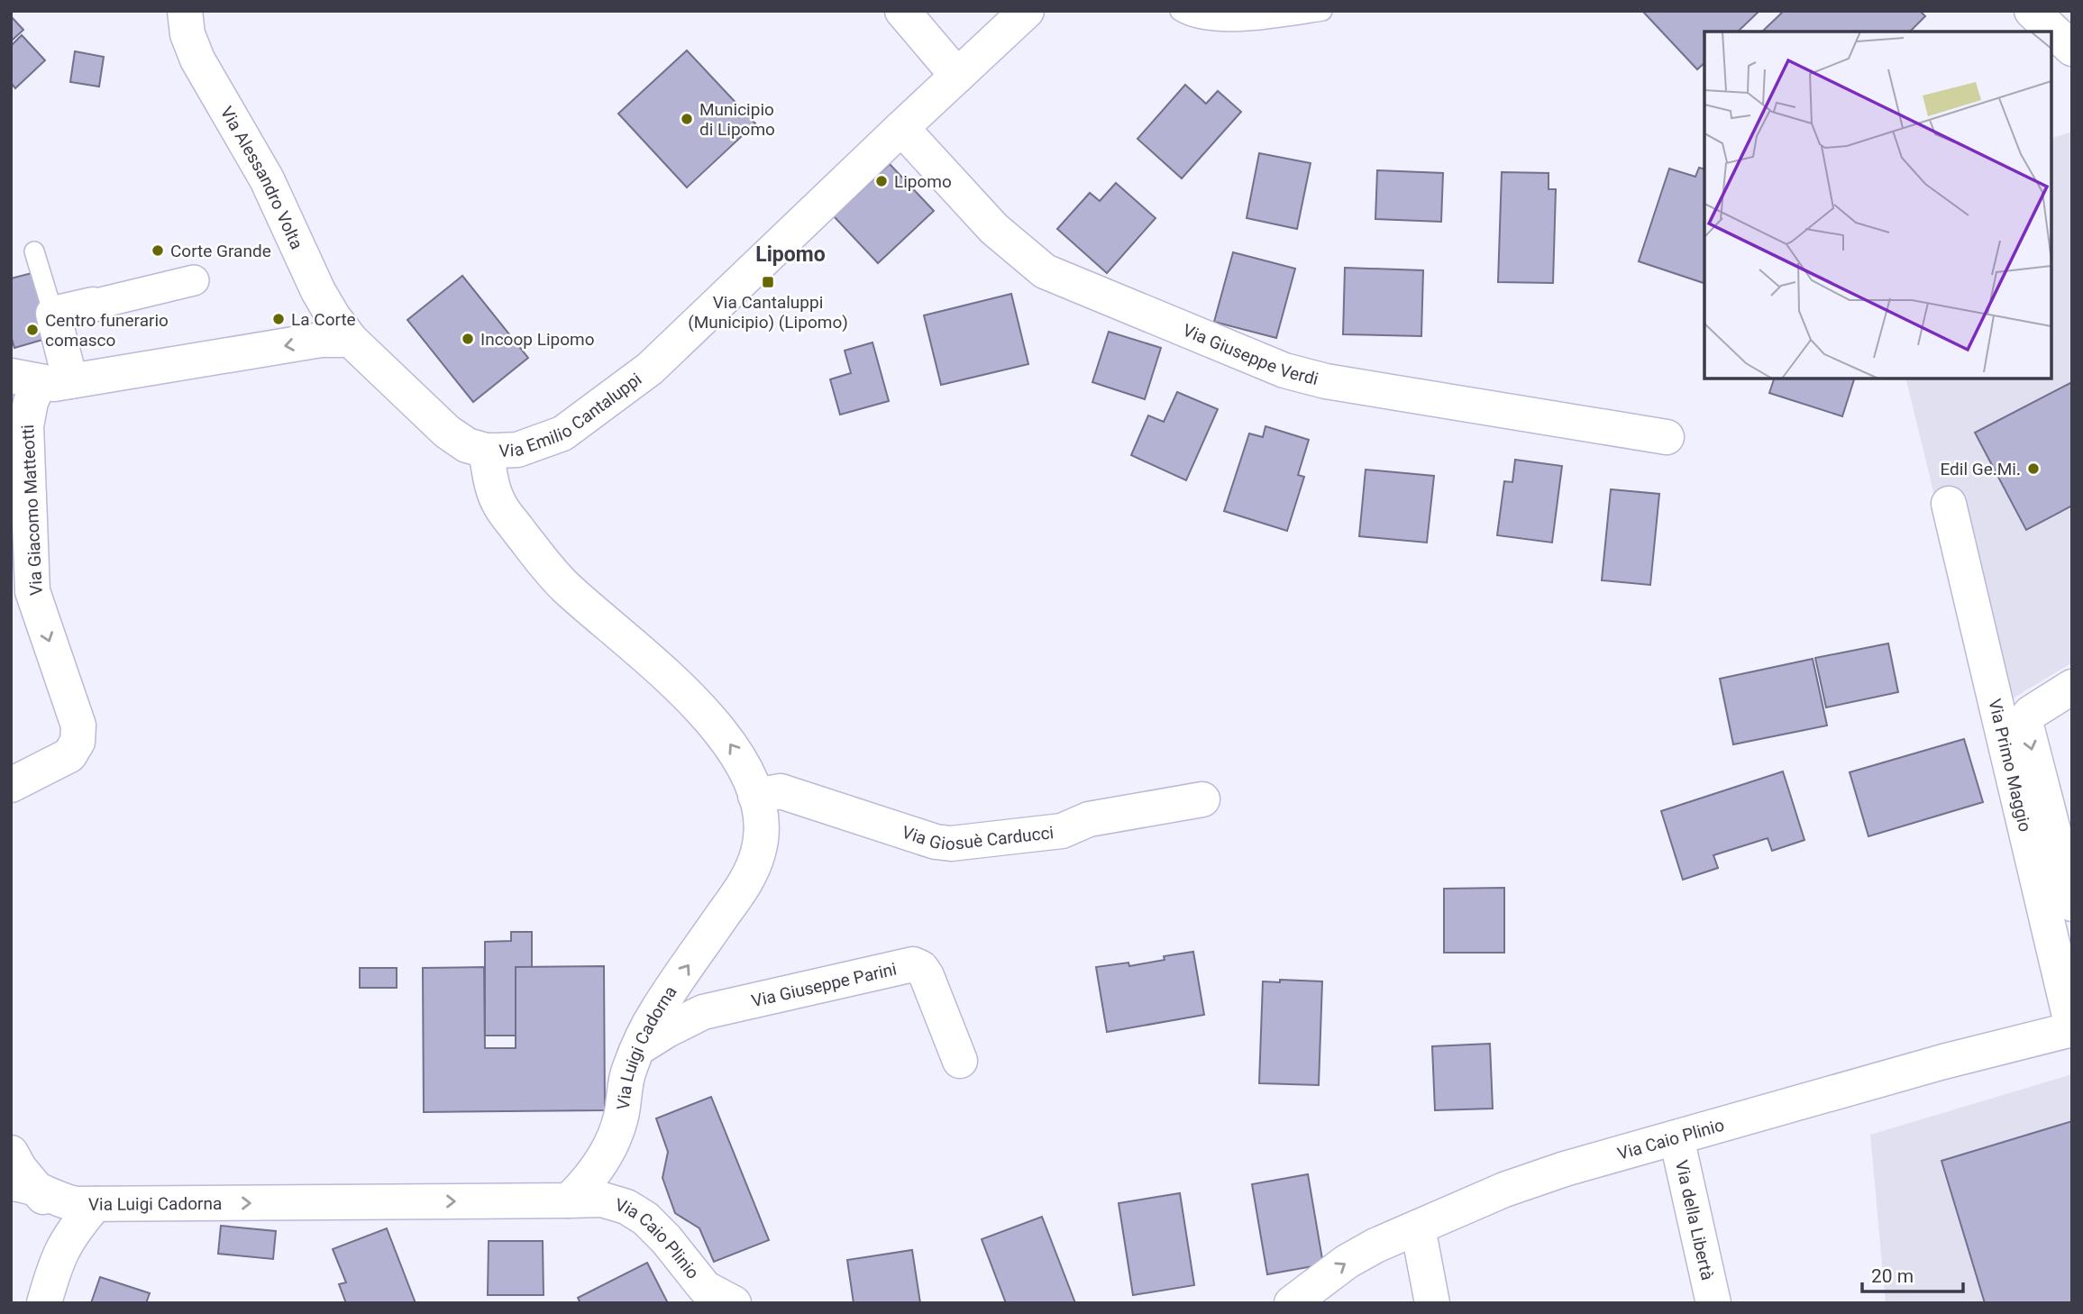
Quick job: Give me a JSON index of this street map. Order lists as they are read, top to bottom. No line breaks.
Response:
{"streets":{"street":["Via Alessandro Volta","Via Giuseppe Verdi","Via Emilio Cantaluppi","Via Giacomo Matteotti","Via Primo Maggio","Via Giosuè Carducci","Via Giuseppe Parini","Via Luigi Cadorna","Via Caio Plinio","Via della Libertà"]},"crossings":[["Via Alessandro Volta","Via Emilio Cantaluppi"],["Via Giuseppe Verdi","Via Emilio Cantaluppi"],["Via Emilio Cantaluppi","Via Luigi Cadorna"],["Via Primo Maggio","Via Caio Plinio"],["Via Giosuè Carducci","Via Luigi Cadorna"],["Via Giuseppe Parini","Via Luigi Cadorna"],["Via Luigi Cadorna","Via Caio Plinio"],["Via Caio Plinio","Via della Libertà"]],"one_way":["Via Giacomo Matteotti"],"districts":["Lipomo"],"places":{"other":["Municipio di Lipomo","Lipomo","Corte Grande","La Corte","Centro funerario comasco","Incoop Lipomo","Edil Ge.Mi."],"transit":["Via Cantaluppi (Municipio) (Lipomo)"]},"scale_bar":"20 m"}
